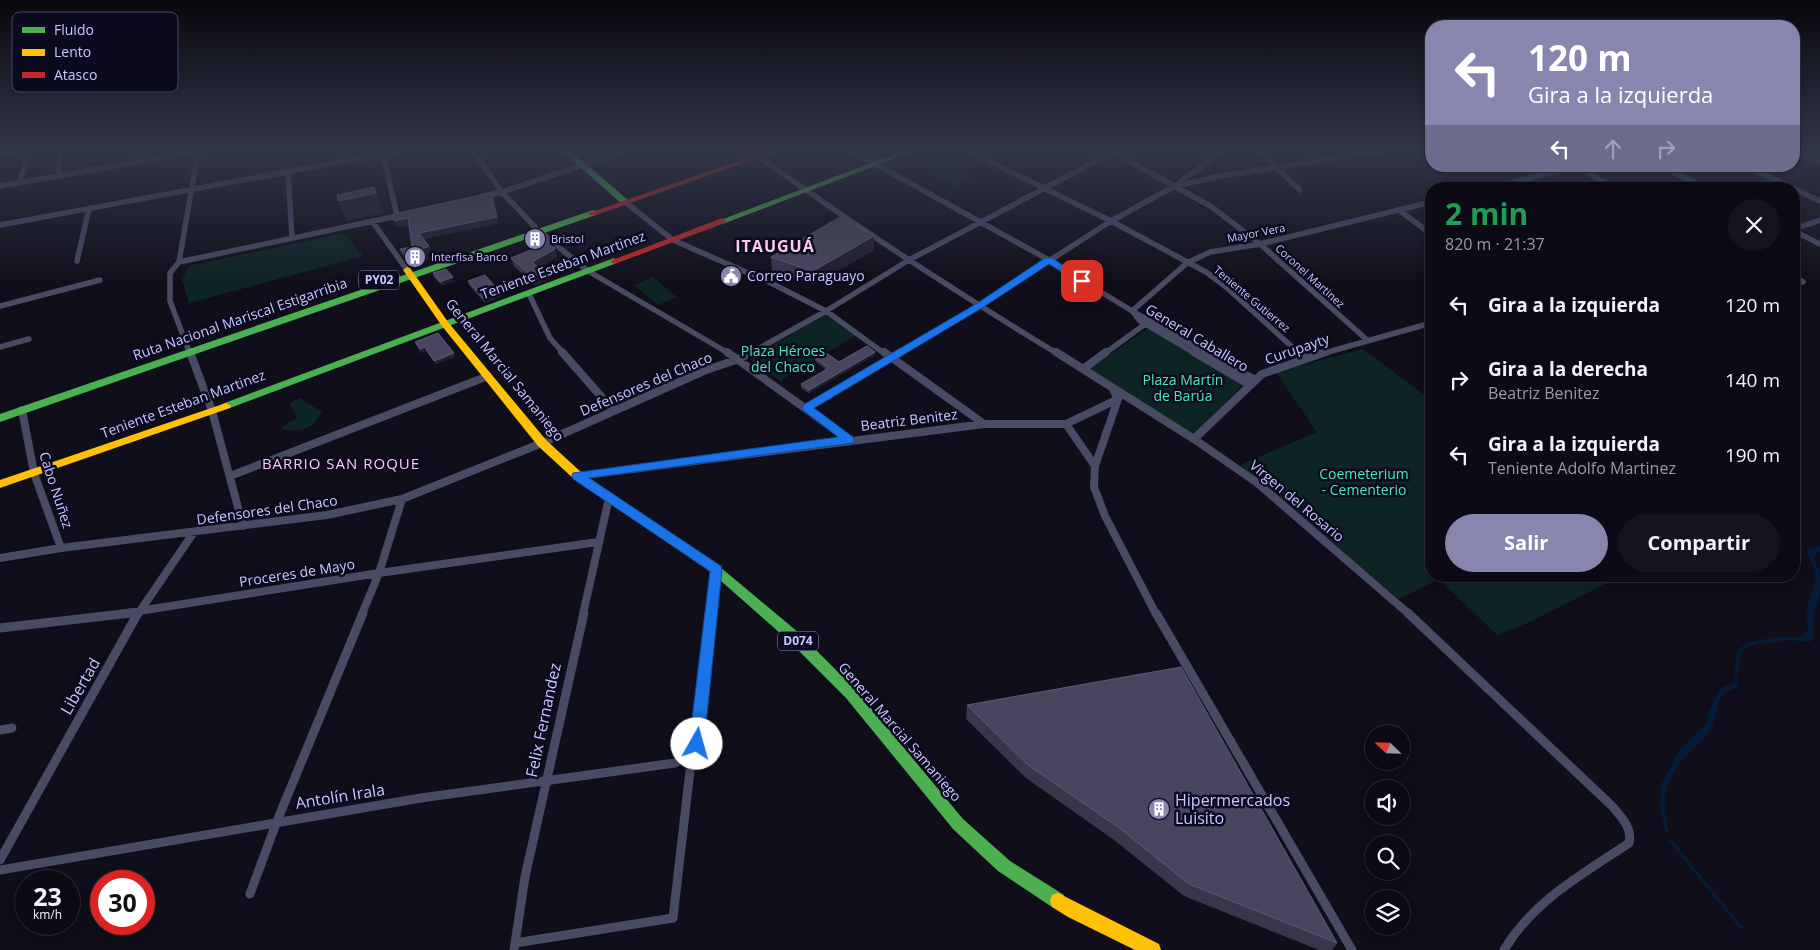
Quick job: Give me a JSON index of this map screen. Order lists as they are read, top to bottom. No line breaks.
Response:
{"streets":{"main road":["Teniente Esteban Martinez","PY02","Ruta Nacional Mariscal Estigarribia","General Marcial Samaniego","D074"],"street":["Mayor Vera","Coronel Martinez","Teniente Gutierrez","General Caballero","Curupayty","Defensores del Chaco","Beatriz Benitez","Cabo Nuñez","Virgen del Rosario","Proceres de Mayo","Libertad","Felix Fernandez","Antolín Irala"]},"crossings":[["Mayor Vera","Coronel Martinez"],["Mayor Vera","Teniente Gutierrez"],["Mayor Vera","General Caballero"],["Teniente Esteban Martinez","General Marcial Samaniego"],["Teniente Esteban Martinez","Cabo Nuñez"],["Coronel Martinez","Curupayty"],["Teniente Gutierrez","Curupayty"],["Ruta Nacional Mariscal Estigarribia","General Marcial Samaniego"],["Ruta Nacional Mariscal Estigarribia","Cabo Nuñez"],["General Caballero","Curupayty"],["General Caballero","Defensores del Chaco"],["Curupayty","Virgen del Rosario"],["General Marcial Samaniego","Defensores del Chaco"],["General Marcial Samaniego","Beatriz Benitez"],["General Marcial Samaniego","Felix Fernandez"],["Defensores del Chaco","Cabo Nuñez"],["Defensores del Chaco","Virgen del Rosario"],["Defensores del Chaco","Libertad"],["Proceres de Mayo","Libertad"],["Proceres de Mayo","Felix Fernandez"],["Felix Fernandez","Antolín Irala"]],"districts":["ITAUGUÁ","BARRIO SAN ROQUE"],"parks":["Plaza Héroes del Chaco","Plaza Martín de Barúa","Coemeterium - Cementerio"],"places":{"building":["Bristol","Interfisa Banco","Hipermercados Luisito"],"public building":["Correo Paraguayo"]},"legend":["Fluido","Lento","Atasco"],"north":"top left","page":{"turn":["120 m","Gira a la izquierda"],"heading":["2 min","820 m · 21:37"],"list":[{"name":"Gira a la izquierda","value":"120 m"},{"name":"Gira a la derecha","note":"Beatriz Benitez","value":"140 m"},{"name":"Gira a la izquierda","note":"Teniente Adolfo Martinez","value":"190 m"}],"buttons":["Salir","Compartir"],"speed":"23 km/h","limit":"30"}}
